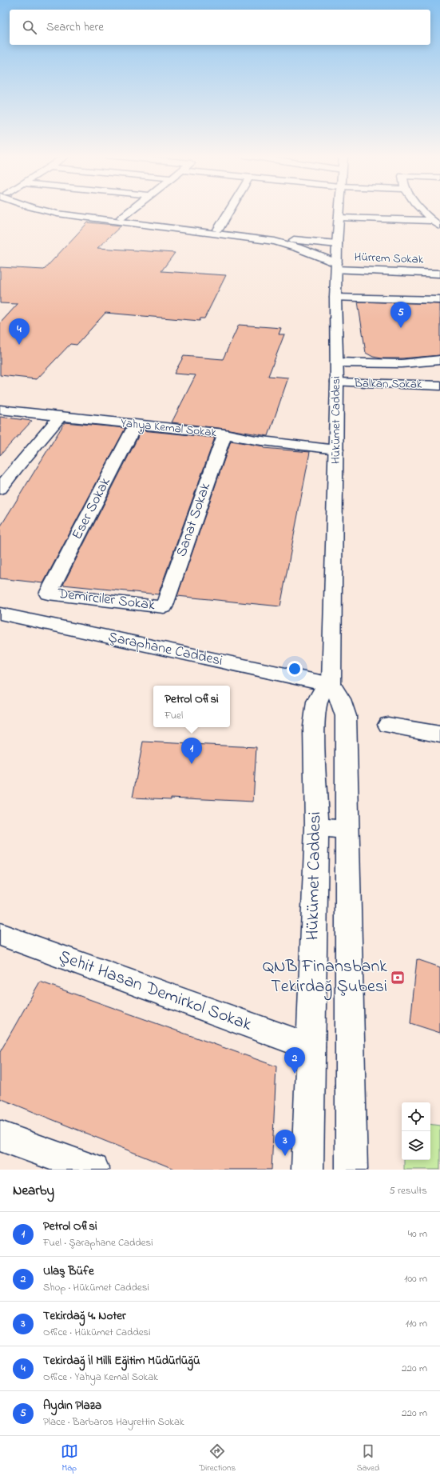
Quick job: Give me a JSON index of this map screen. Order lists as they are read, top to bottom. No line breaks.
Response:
{"streets":{"street":["Hürrem Sokak","Balkan Sokak","Hükümet Caddesi","Yahya Kemal Sokak","Eser Sokak","Sanat Sokak","Demirciler Sokak","Şaraphane Caddesi","Şehit Hasan Demirkol Sokak"]},"crossings":[["Hürrem Sokak","Hükümet Caddesi"],["Balkan Sokak","Hükümet Caddesi"],["Hükümet Caddesi","Yahya Kemal Sokak"],["Hükümet Caddesi","Şaraphane Caddesi"],["Hükümet Caddesi","Şehit Hasan Demirkol Sokak"],["Yahya Kemal Sokak","Eser Sokak"],["Yahya Kemal Sokak","Sanat Sokak"],["Eser Sokak","Demirciler Sokak"],["Sanat Sokak","Demirciler Sokak"]],"places":{"bank":["QNB Finansbank Tekirdağ Şubesi"]},"page":{"search":"Search here","pins":["5","4","1","2","3"],"popup":["Petrol Ofisi","Fuel"],"heading":["Nearby","5 results"],"list":[{"mark":"1","name":"Petrol Ofisi","note":"Fuel · Şaraphane Caddesi","value":"40 m"},{"mark":"2","name":"Ulaş Büfe","note":"Shop · Hükümet Caddesi","value":"100 m"},{"mark":"3","name":"Tekirdağ 4. Noter","note":"Office · Hükümet Caddesi","value":"110 m"},{"mark":"4","name":"Tekirdağ İl Milli Eğitim Müdürlüğü","note":"Office · Yahya Kemal Sokak","value":"220 m"},{"mark":"5","name":"Aydın Plaza","note":"Place · Barbaros Hayrettin Sokak","value":"220 m"}],"nav":["Map","Directions","Saved"]}}
